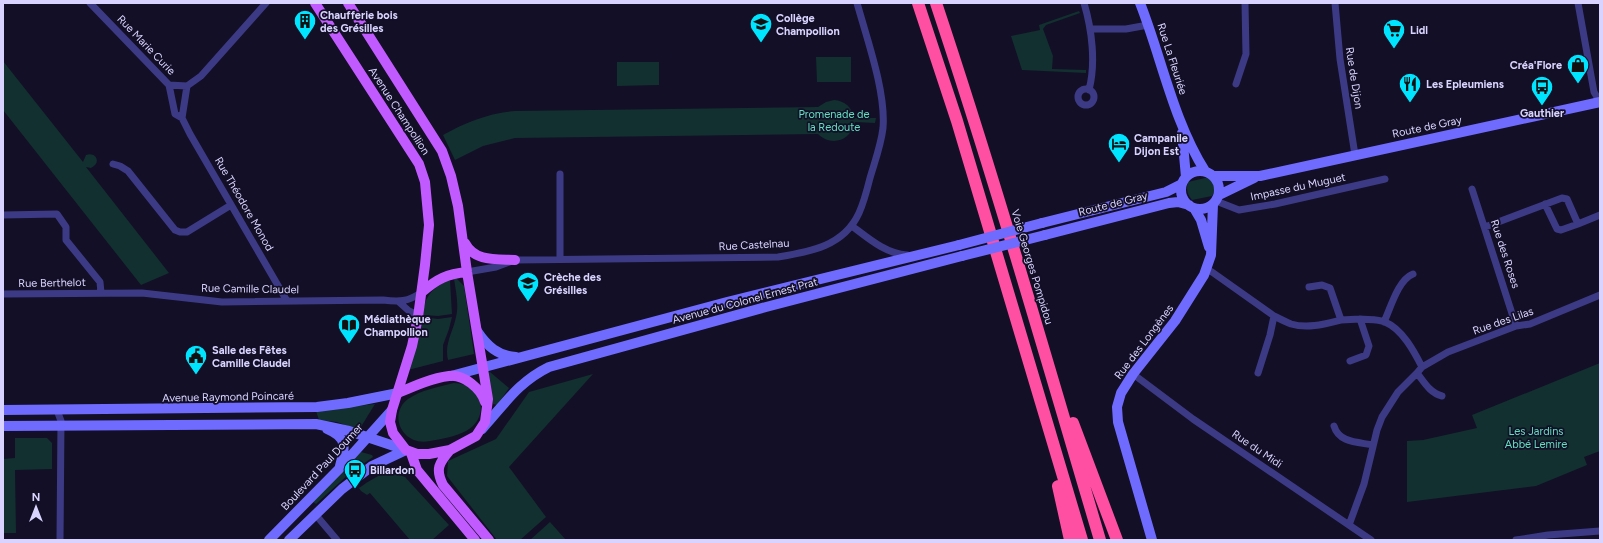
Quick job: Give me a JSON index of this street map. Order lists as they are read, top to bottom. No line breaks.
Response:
{"streets":{"highway":["Voie Georges Pompidou"],"main road":["Rue La Fleuriée","Avenue Champollion","Route de Gray","Avenue du Colonel Ernest Prat","Rue des Longènes","Avenue Raymond Poincaré","Boulevard Paul Doumer"],"street":["Rue Marie Curie","Rue de Dijon","Impasse du Muguet","Rue Théodore Monod","Rue Castelnau","Rue des Roses","Rue Berthelot","Rue Camille Claudel","Rue des Lilas","Rue du Midi"]},"crossings":[["Rue Marie Curie","Rue Théodore Monod"],["Rue La Fleuriée","Route de Gray"],["Rue La Fleuriée","Impasse du Muguet"],["Rue La Fleuriée","Rue des Longènes"],["Rue de Dijon","Route de Gray"],["Avenue Champollion","Rue Castelnau"],["Avenue Champollion","Rue Camille Claudel"],["Avenue Champollion","Avenue du Colonel Ernest Prat"],["Avenue Champollion","Avenue Raymond Poincaré"],["Avenue Champollion","Boulevard Paul Doumer"],["Route de Gray","Impasse du Muguet"],["Route de Gray","Avenue du Colonel Ernest Prat"],["Route de Gray","Rue des Longènes"],["Impasse du Muguet","Rue des Longènes"],["Rue Théodore Monod","Rue Camille Claudel"],["Rue des Roses","Rue des Lilas"],["Rue Berthelot","Rue Camille Claudel"],["Avenue du Colonel Ernest Prat","Avenue Raymond Poincaré"],["Avenue du Colonel Ernest Prat","Boulevard Paul Doumer"],["Rue des Longènes","Rue du Midi"],["Avenue Raymond Poincaré","Boulevard Paul Doumer"]],"parks":["Promenade de la Redoute","Les Jardins Abbé Lemire"],"places":{"building":["Chaufferie bois des Grésilles"],"school or university":["Collège Champollion","Crèche des Grésilles"],"supermarket":["Lidl"],"shop":["Créa'Flore"],"restaurant":["Les Epleumiens"],"bus stop":["Gauthier","Billardon"],"hotel":["Campanile Dijon Est"],"library":["Médiathèque Champollion"],"public building":["Salle des Fêtes Camille Claudel"]},"north":"top"}
